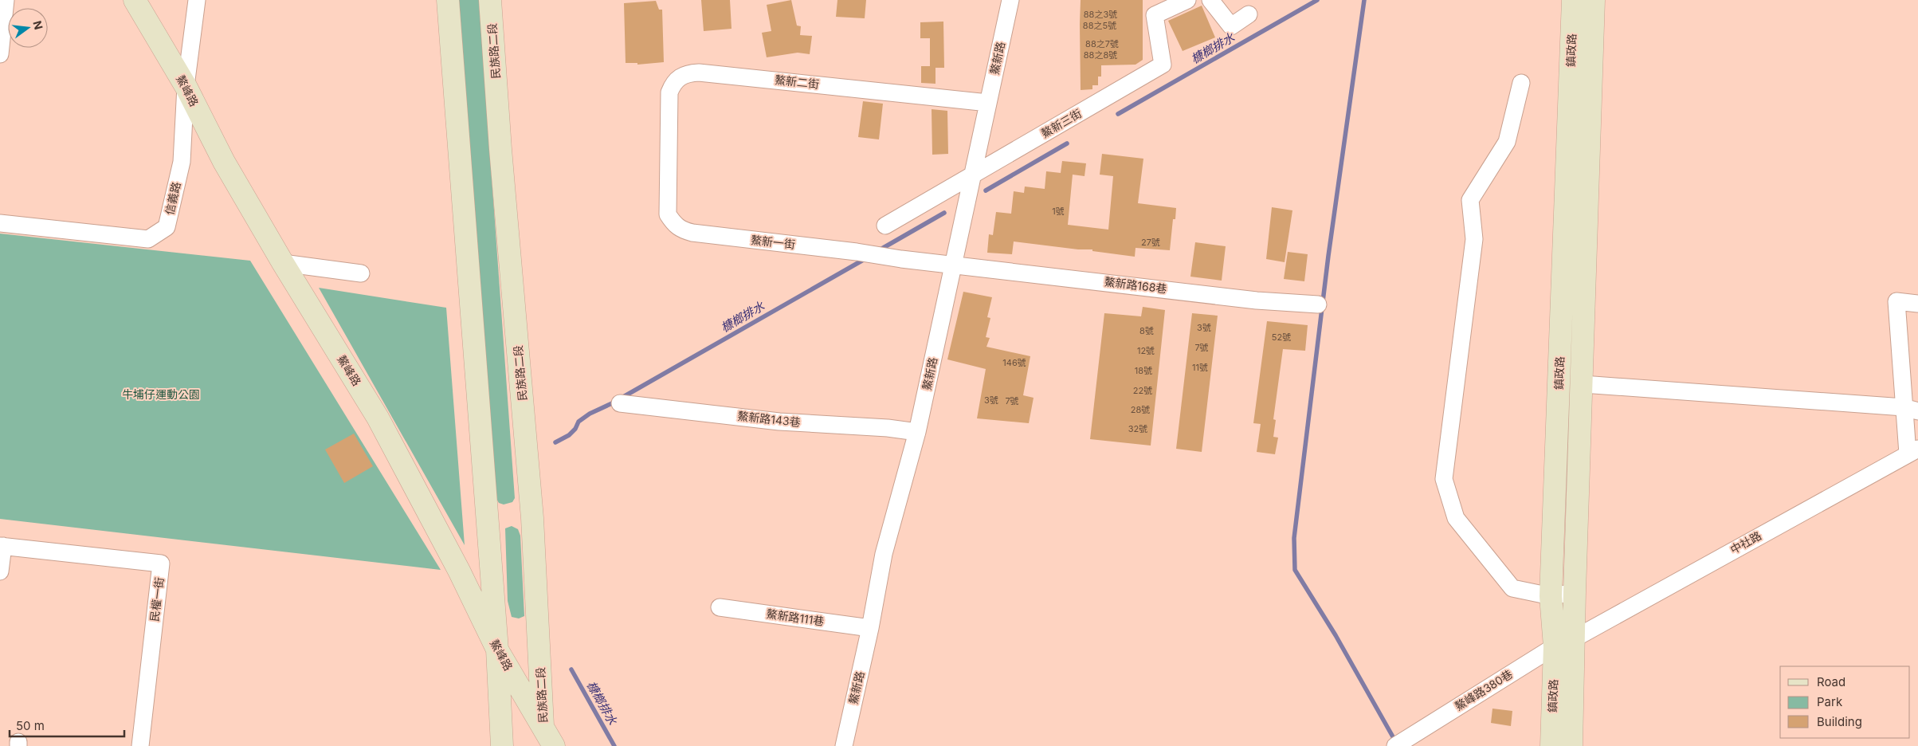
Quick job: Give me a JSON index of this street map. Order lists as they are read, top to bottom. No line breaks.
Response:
{"streets":{"street":["鎮政路","民族路二段","鰲新路","鰲新二街","鰲峰路","鰲新三街","信義路","鰲新一街","鰲新路168巷","鰲新路143巷","中社路","民權一街","鰲新路111巷","鰲峰路380巷"]},"crossings":[["鎮政路","中社路"],["鎮政路","鰲峰路380巷"],["民族路二段","鰲峰路"],["鰲新路","鰲新二街"],["鰲新路","鰲新三街"],["鰲新路","鰲新一街"],["鰲新路","鰲新路168巷"],["鰲新路","鰲新路143巷"],["鰲新路","鰲新路111巷"],["鰲新二街","鰲新一街"],["鰲峰路","信義路"],["鰲新一街","鰲新路168巷"],["中社路","鰲峰路380巷"]],"water":["槺榔排水"],"parks":["牛埔仔運動公園"],"house_numbers":["88之3號","88之5號","88之7號","88之8號","1號","27號","3號","8號","52號","7號","12號","146號","11號","18號","22號","3號","7號","28號","32號"],"legend":["Road","Park","Building"],"scale_bar":"50 m","north":"right"}
